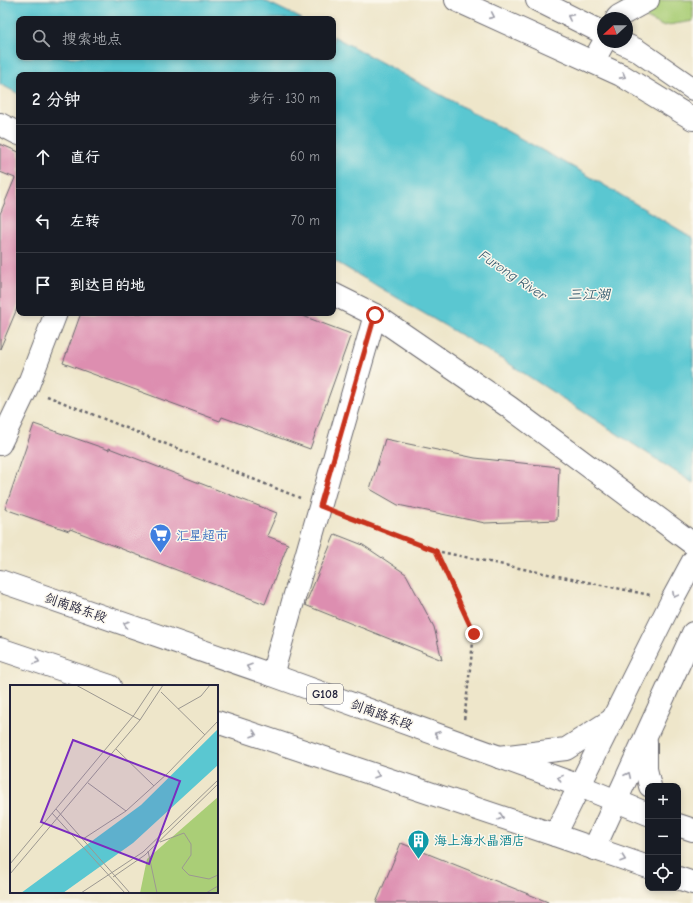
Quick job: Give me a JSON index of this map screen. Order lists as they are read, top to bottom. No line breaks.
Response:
{"streets":{"main road":["剑南路东段","G108"]},"water":["Furong River","三江湖"],"places":{"supermarket":["汇星超市"],"building":["海上海水晶酒店"]},"north":"left","page":{"search":"搜索地点","heading":["2 分钟","步行 · 130 m"],"list":[["直行","60 m"],["左转","70 m"],"到达目的地"],"map_buttons":["+","−"]}}
